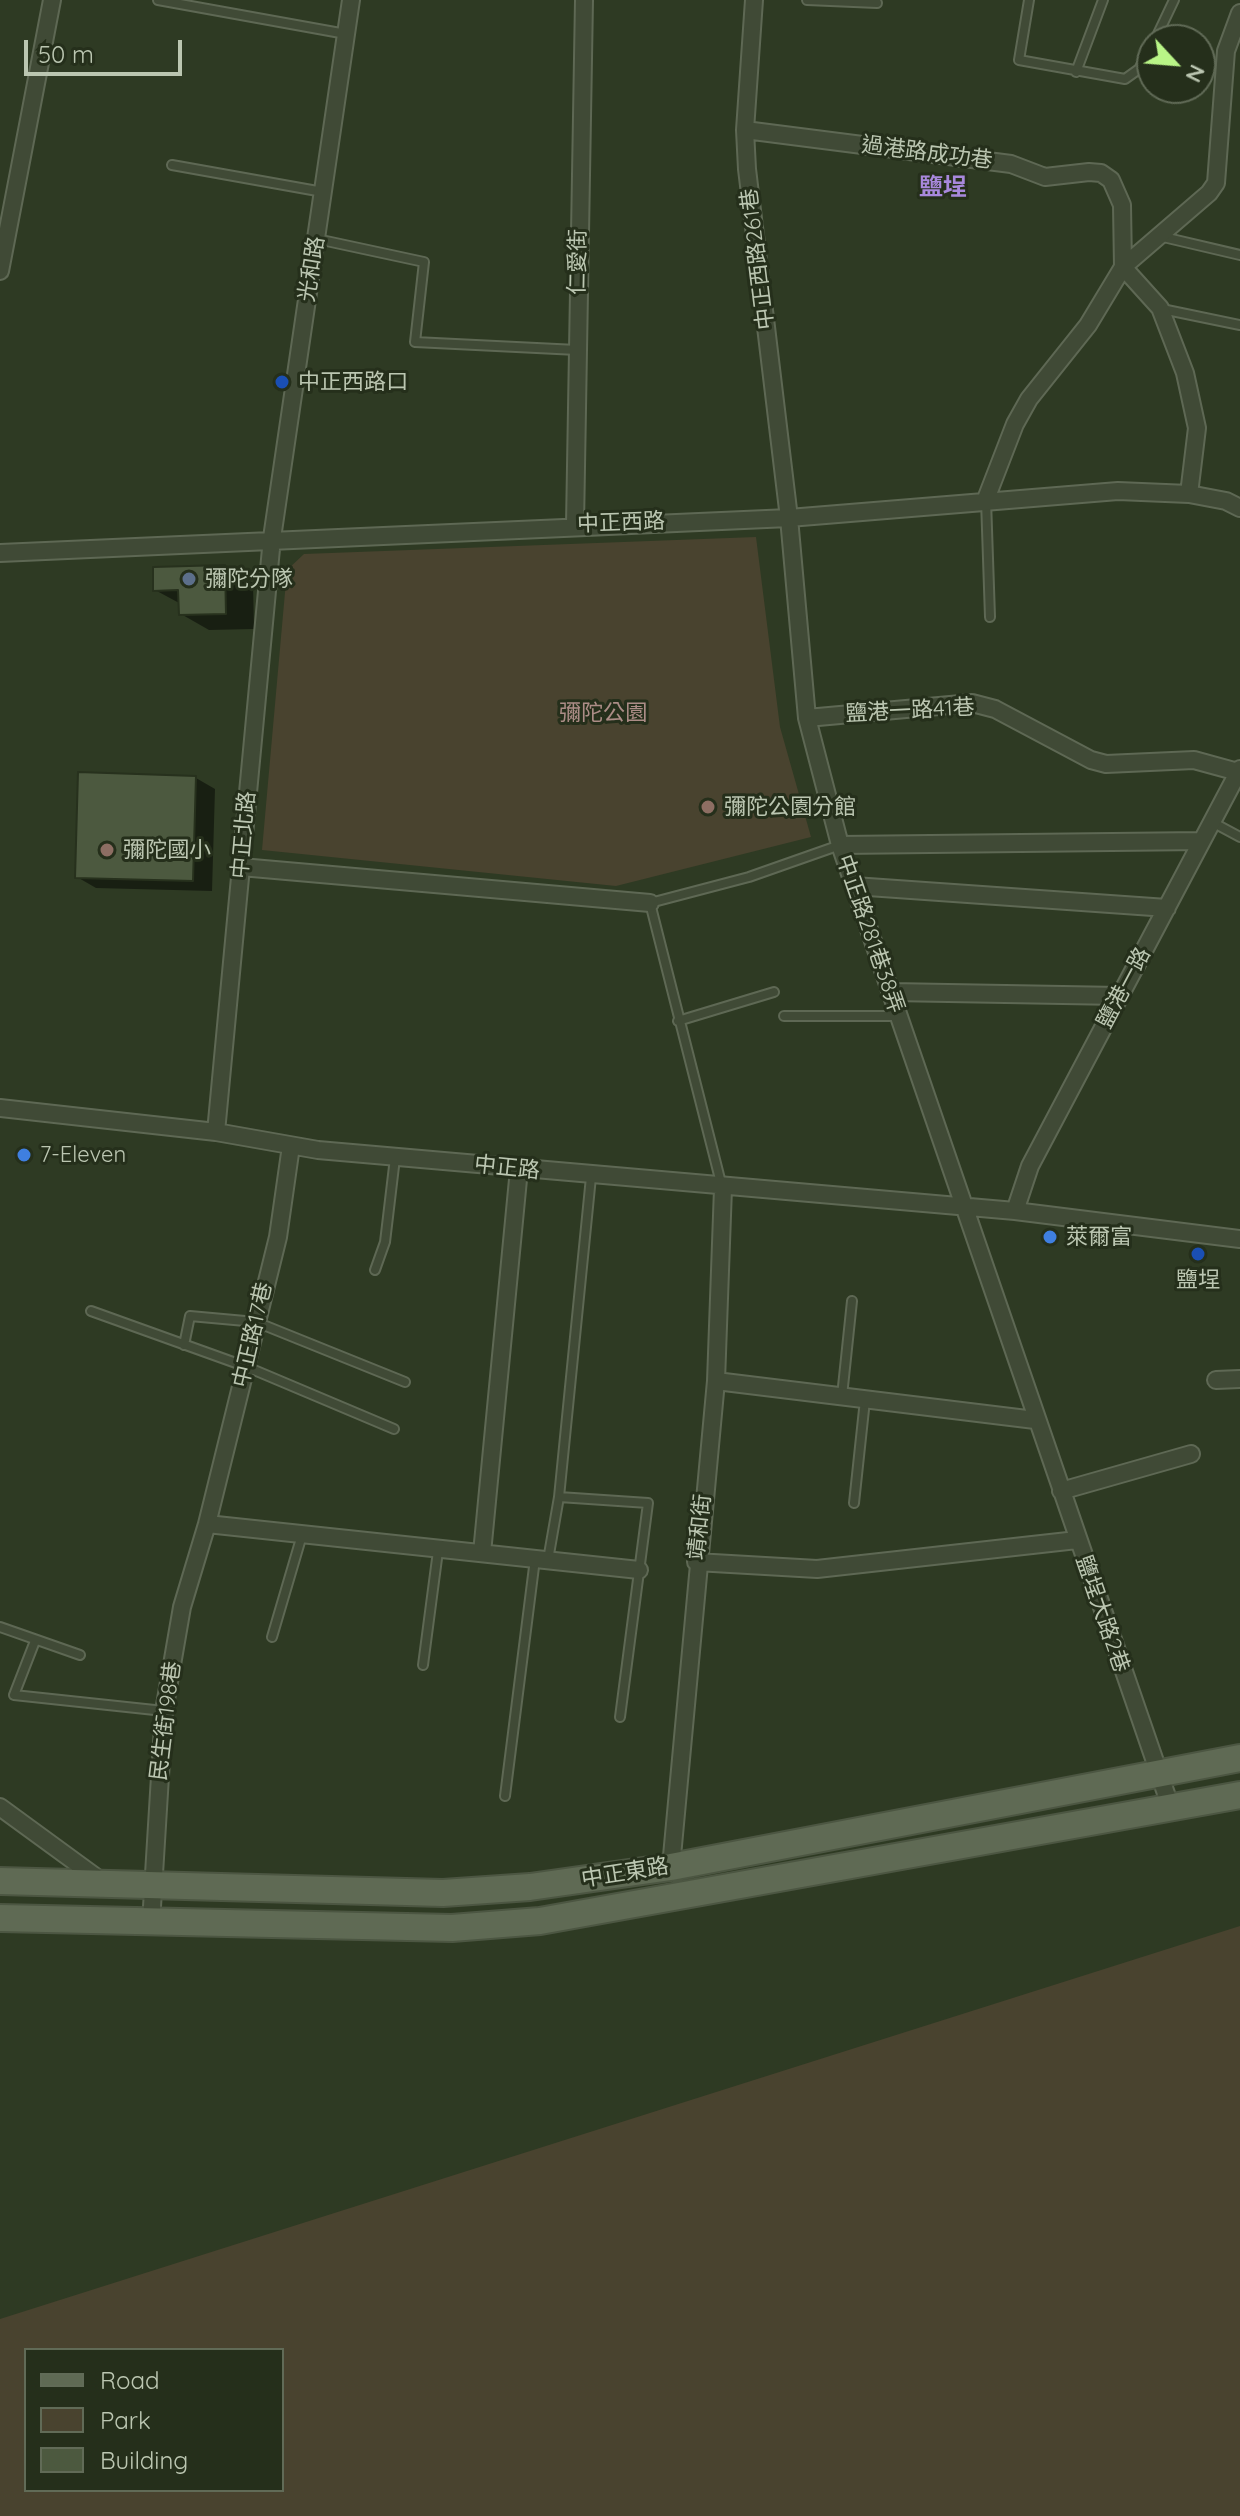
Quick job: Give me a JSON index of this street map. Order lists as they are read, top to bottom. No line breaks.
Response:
{"streets":{"main road":["中正東路"],"street":["過港路成功巷","中正西路261巷","仁愛街","光和路","中正西路","鹽港一路41巷","中正北路","中正路281巷38弄","鹽港一路","中正路","中正路17巷","靖和街","鹽埕大路2巷","民生街198巷"]},"crossings":[["過港路成功巷","中正西路261巷"],["中正西路261巷","中正西路"],["中正西路261巷","鹽港一路41巷"],["中正西路261巷","中正路281巷38弄"],["仁愛街","中正西路"],["光和路","中正西路"],["光和路","中正北路"],["中正西路","中正北路"],["鹽港一路41巷","鹽港一路"],["中正北路","中正路"],["中正路281巷38弄","中正路"],["中正路281巷38弄","鹽埕大路2巷"],["鹽港一路","中正路"],["中正路","中正路17巷"],["中正路","靖和街"],["中正路17巷","民生街198巷"],["靖和街","中正東路"],["鹽埕大路2巷","中正東路"],["民生街198巷","中正東路"]],"districts":["鹽埕"],"parks":["彌陀公園"],"places":["中正西路口","彌陀分隊","彌陀公園分館","彌陀國小","7-Eleven","萊爾富","鹽埕"],"legend":["Road","Park","Building"],"scale_bar":"50 m","north":"bottom right"}
